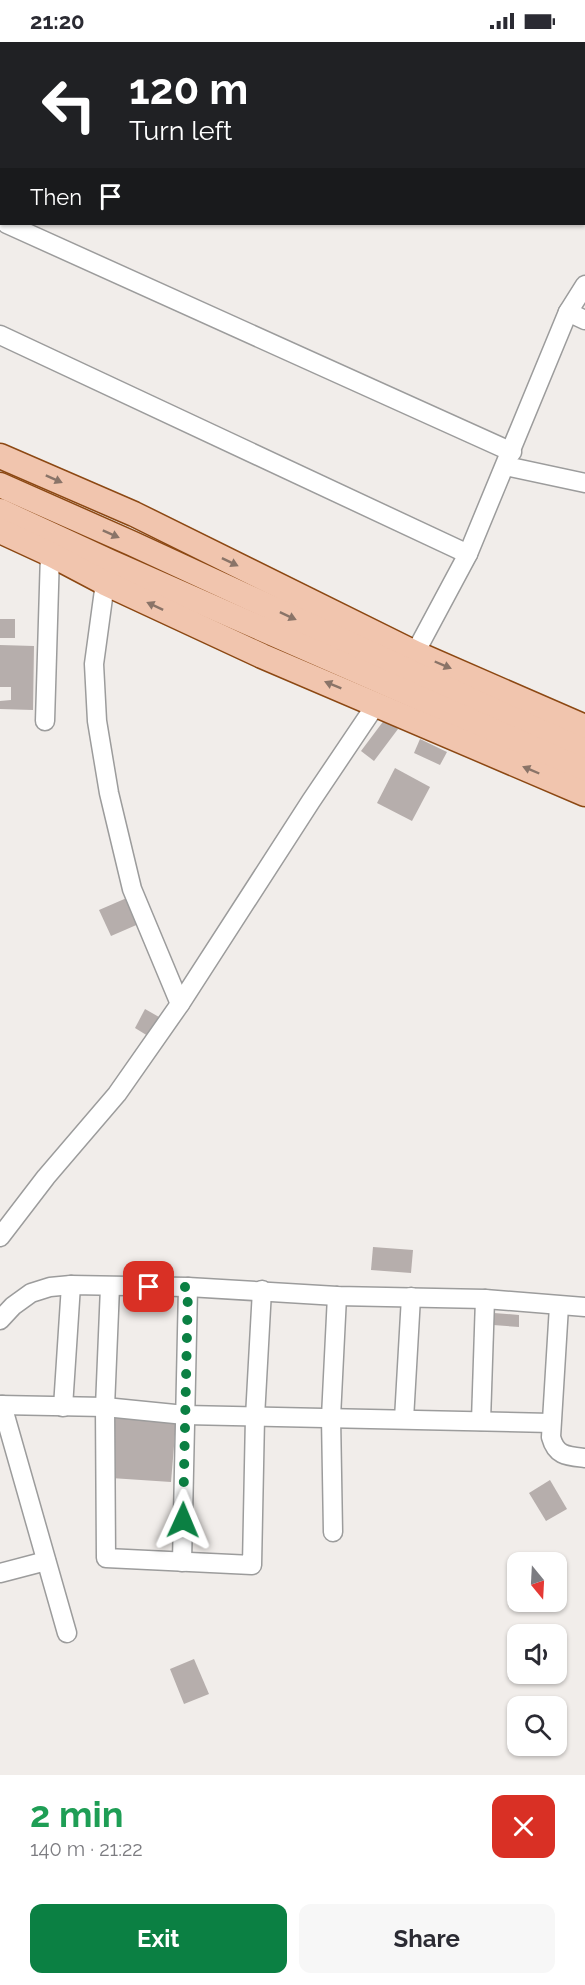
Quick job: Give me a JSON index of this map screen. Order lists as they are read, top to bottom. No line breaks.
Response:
{"north":"bottom","page":{"status":"21:20","turn":["120 m","Turn left"],"then":"Then","heading":["2 min","140 m · 21:22"],"buttons":["Exit","Share"]}}
